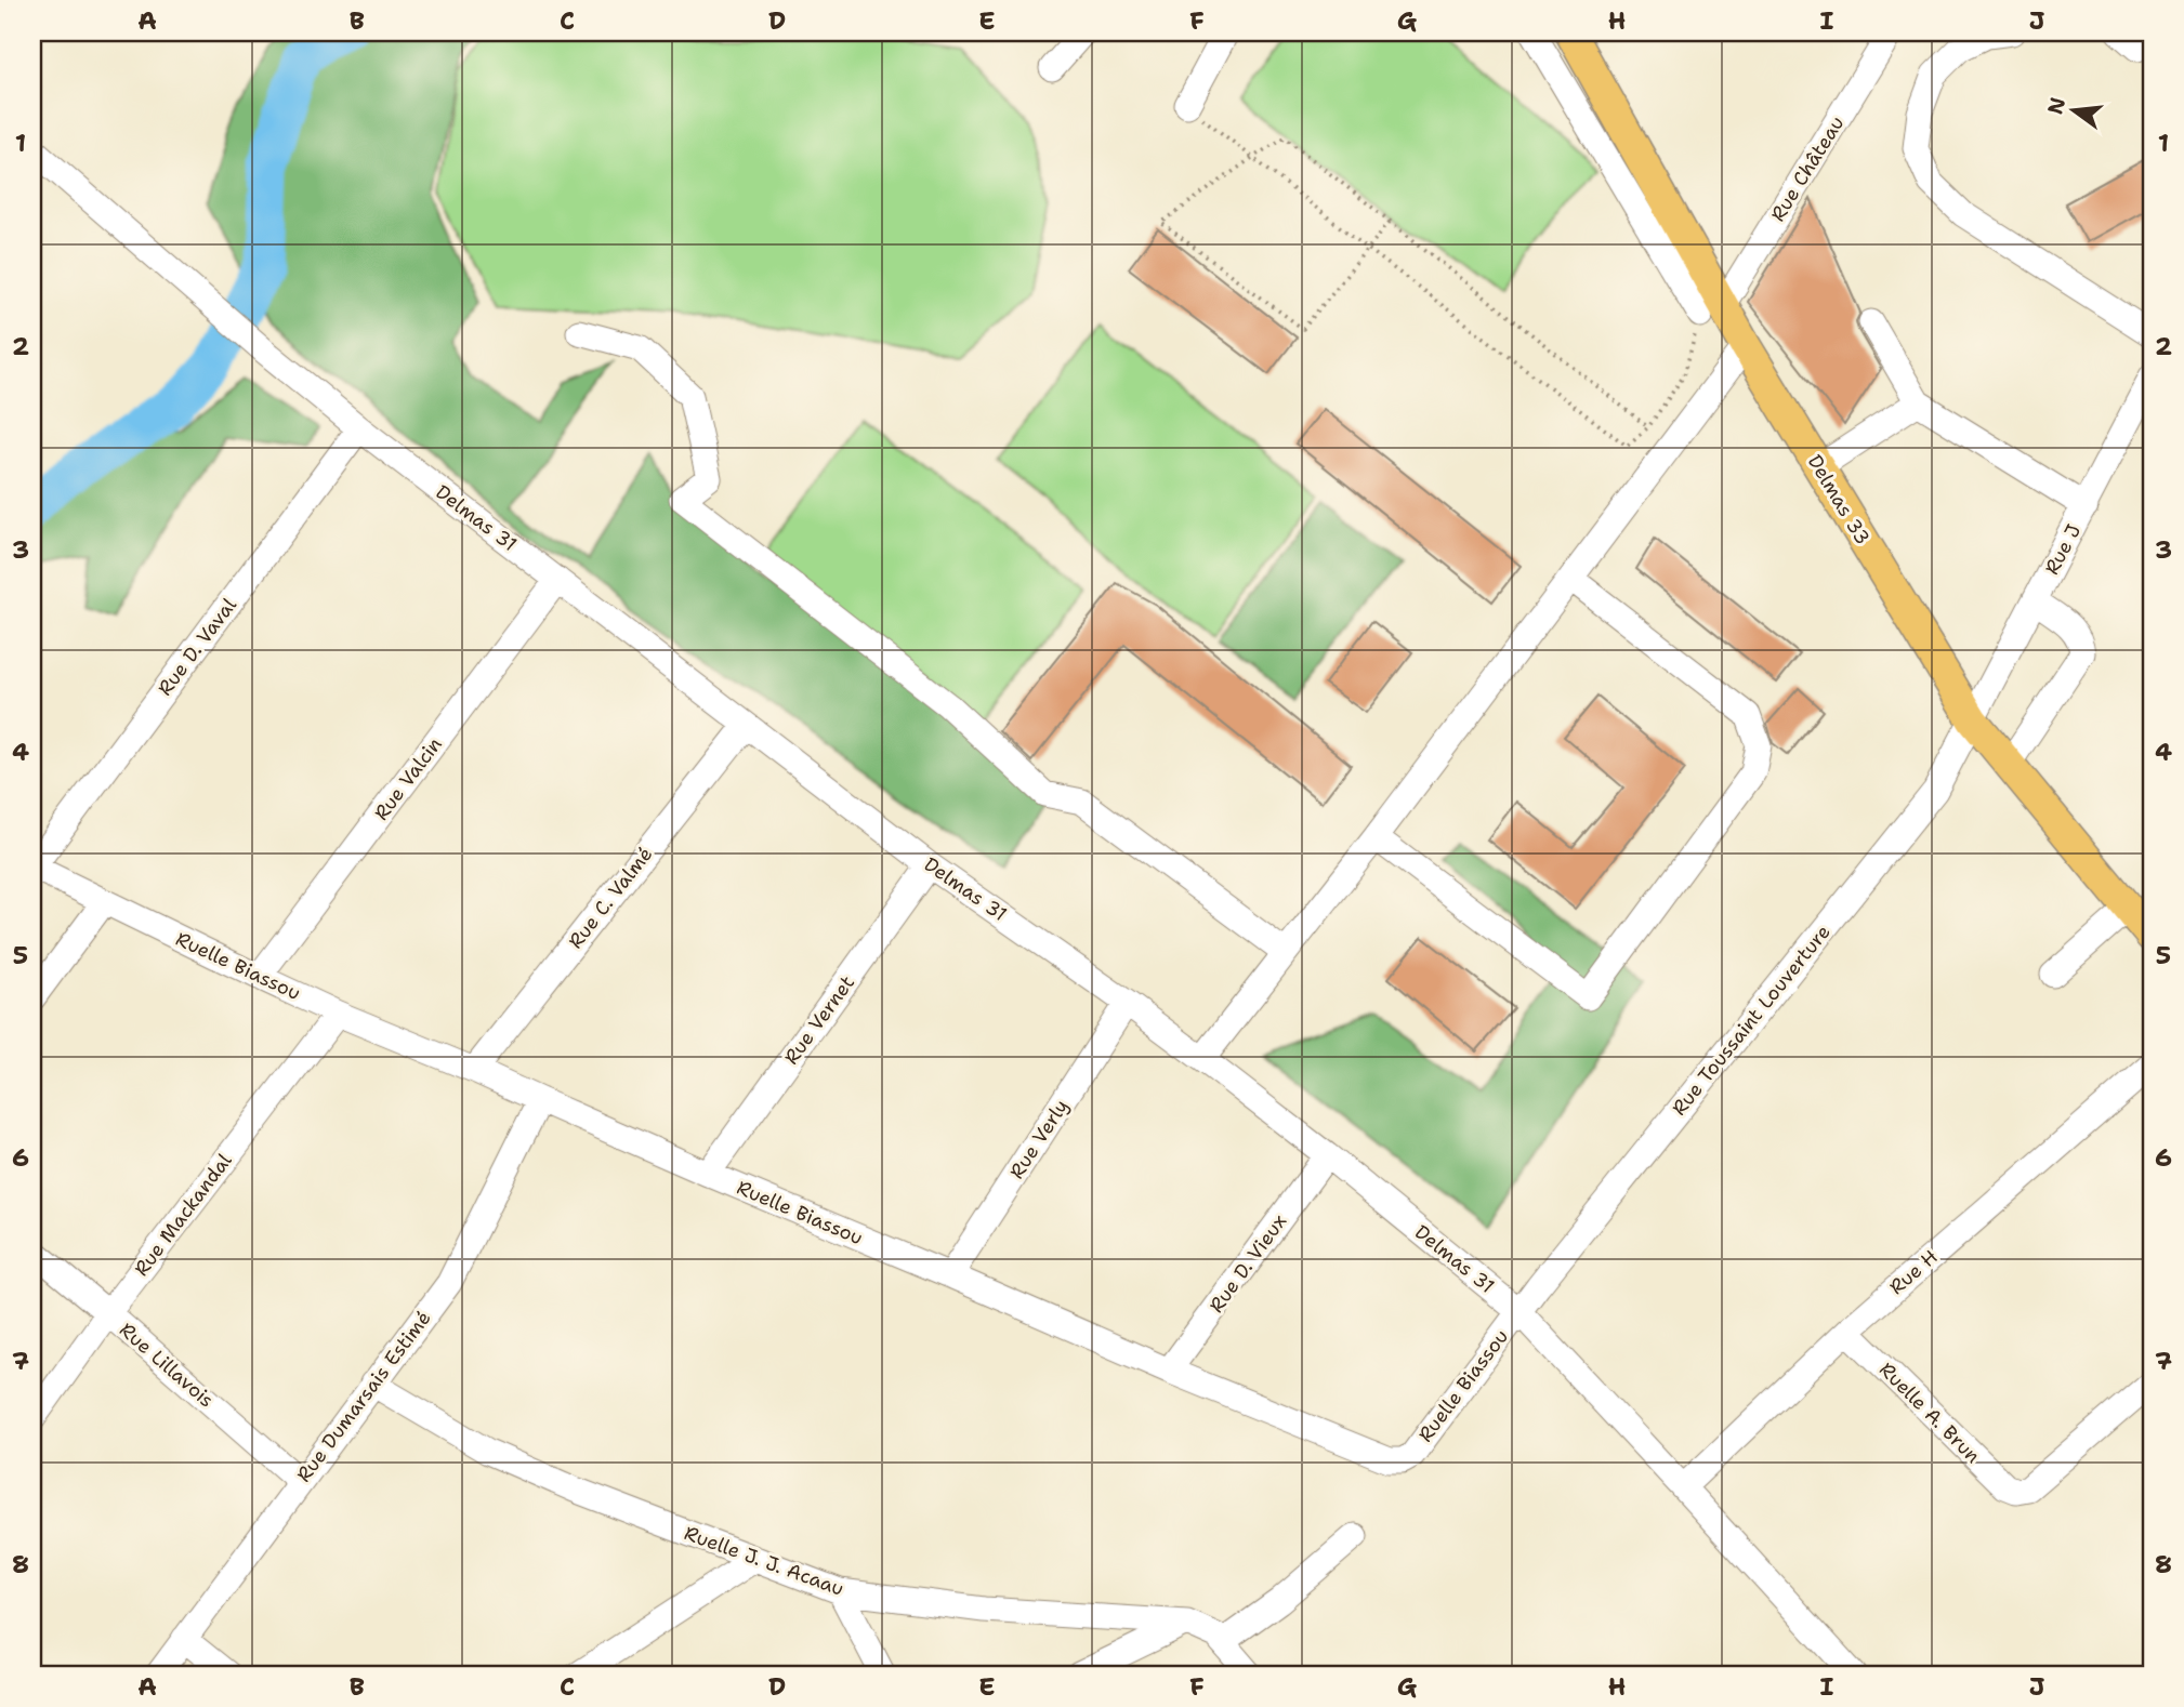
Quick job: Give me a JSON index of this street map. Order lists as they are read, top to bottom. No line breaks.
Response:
{"streets":{"main road":["Delmas 33"],"street":["Rue Château","Delmas 31","Rue J","Rue D. Vaval","Rue Valcin","Rue C. Valmé","Ruelle Biassou","Rue Vernet","Rue Toussaint Louverture","Rue Verly","Rue Mackandal","Rue D. Vieux","Rue H","Rue Lillavois","Rue Dumarsais Estimé","Ruelle A. Brun","Ruelle J. J. Acaau"]},"crossings":[["Rue Château","Delmas 33"],["Delmas 33","Rue J"],["Delmas 33","Rue Toussaint Louverture"],["Delmas 31","Rue D. Vaval"],["Delmas 31","Rue Valcin"],["Delmas 31","Rue C. Valmé"],["Delmas 31","Ruelle Biassou"],["Delmas 31","Rue Vernet"],["Delmas 31","Rue Toussaint Louverture"],["Delmas 31","Rue Verly"],["Delmas 31","Rue D. Vieux"],["Delmas 31","Rue H"],["Rue J","Rue Toussaint Louverture"],["Rue D. Vaval","Ruelle Biassou"],["Rue Valcin","Ruelle Biassou"],["Rue C. Valmé","Ruelle Biassou"],["Ruelle Biassou","Rue Vernet"],["Ruelle Biassou","Rue Toussaint Louverture"],["Ruelle Biassou","Rue Verly"],["Ruelle Biassou","Rue Mackandal"],["Ruelle Biassou","Rue D. Vieux"],["Ruelle Biassou","Rue Dumarsais Estimé"],["Rue Mackandal","Rue Lillavois"],["Rue H","Ruelle A. Brun"],["Rue Lillavois","Rue Dumarsais Estimé"],["Rue Dumarsais Estimé","Ruelle J. J. Acaau"]],"north":"left","grid":{"columns":["A","B","C","D","E","F","G","H","I","J"],"rows":["1","2","3","4","5","6","7","8"]}}
